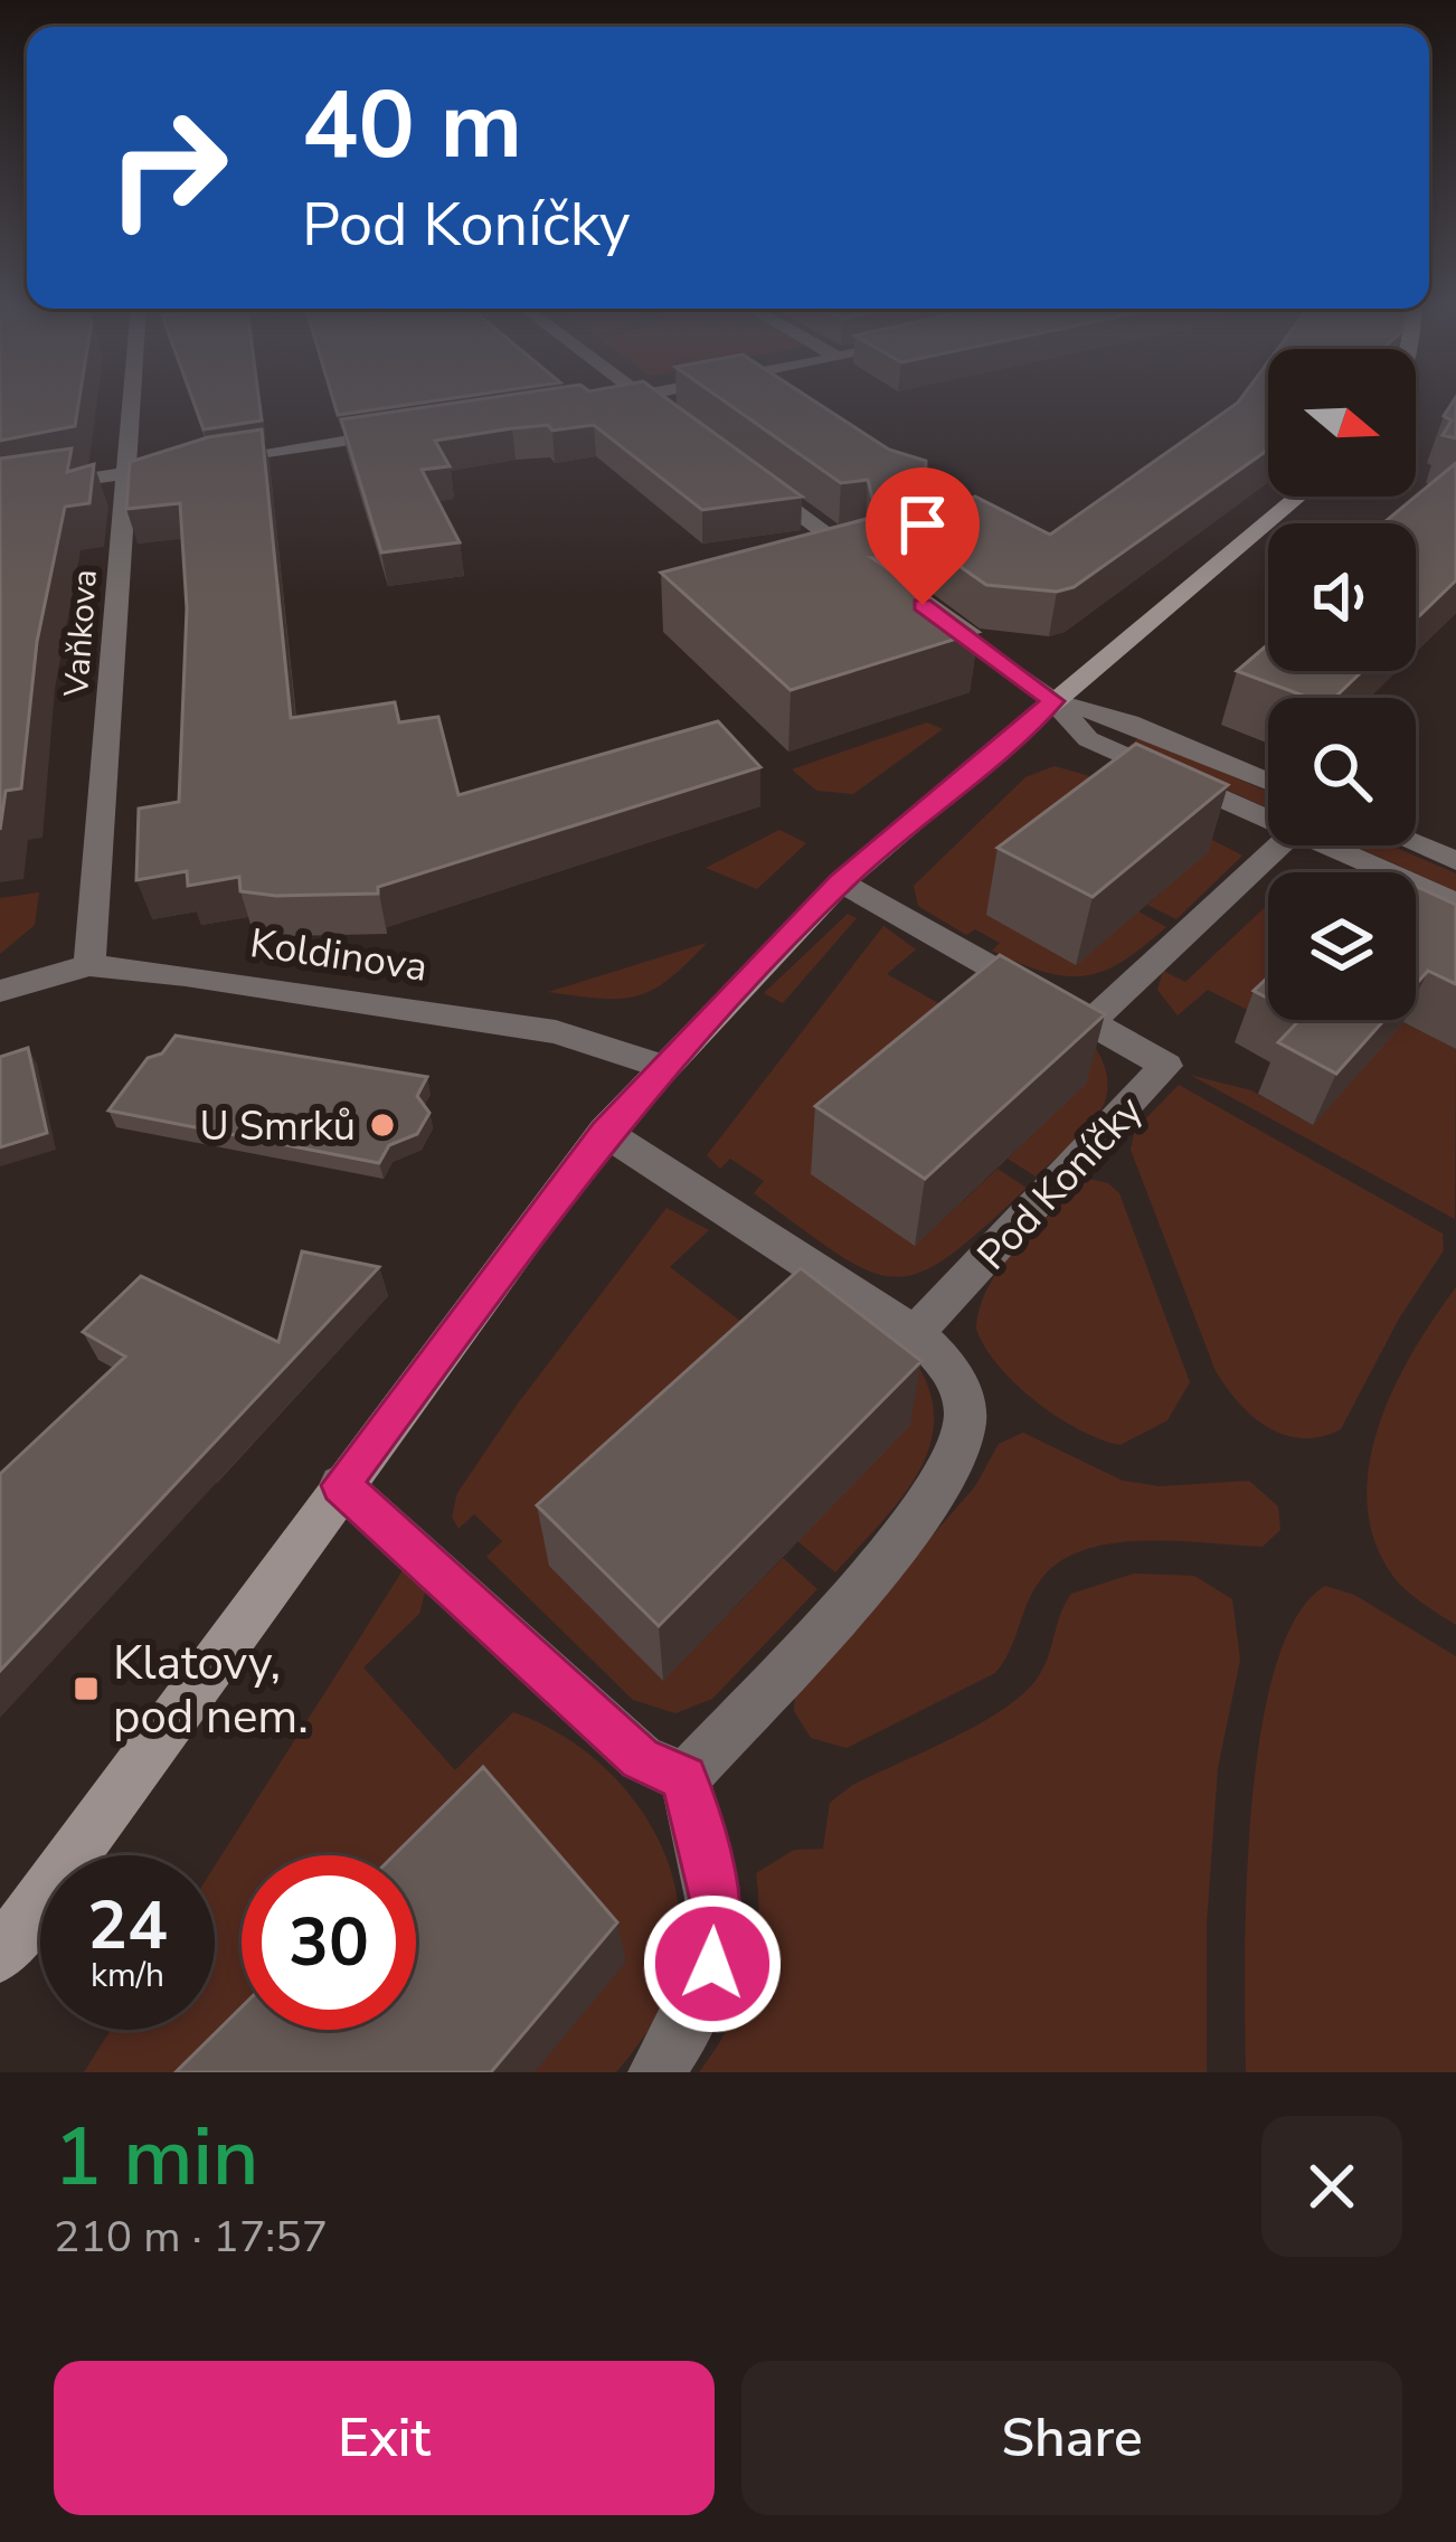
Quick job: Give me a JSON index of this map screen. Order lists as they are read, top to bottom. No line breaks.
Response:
{"streets":{"street":["Vaňkova","Koldinova","Pod Koníčky"]},"crossings":[["Vaňkova","Koldinova"]],"places":{"other":["U Smrků"],"transit":["Klatovy, pod nem."]},"north":"right","page":{"turn":["40 m","Pod Koníčky"],"speed":"24 km/h","limit":"30","heading":["1 min","210 m · 17:57"],"buttons":["Exit","Share"]}}
